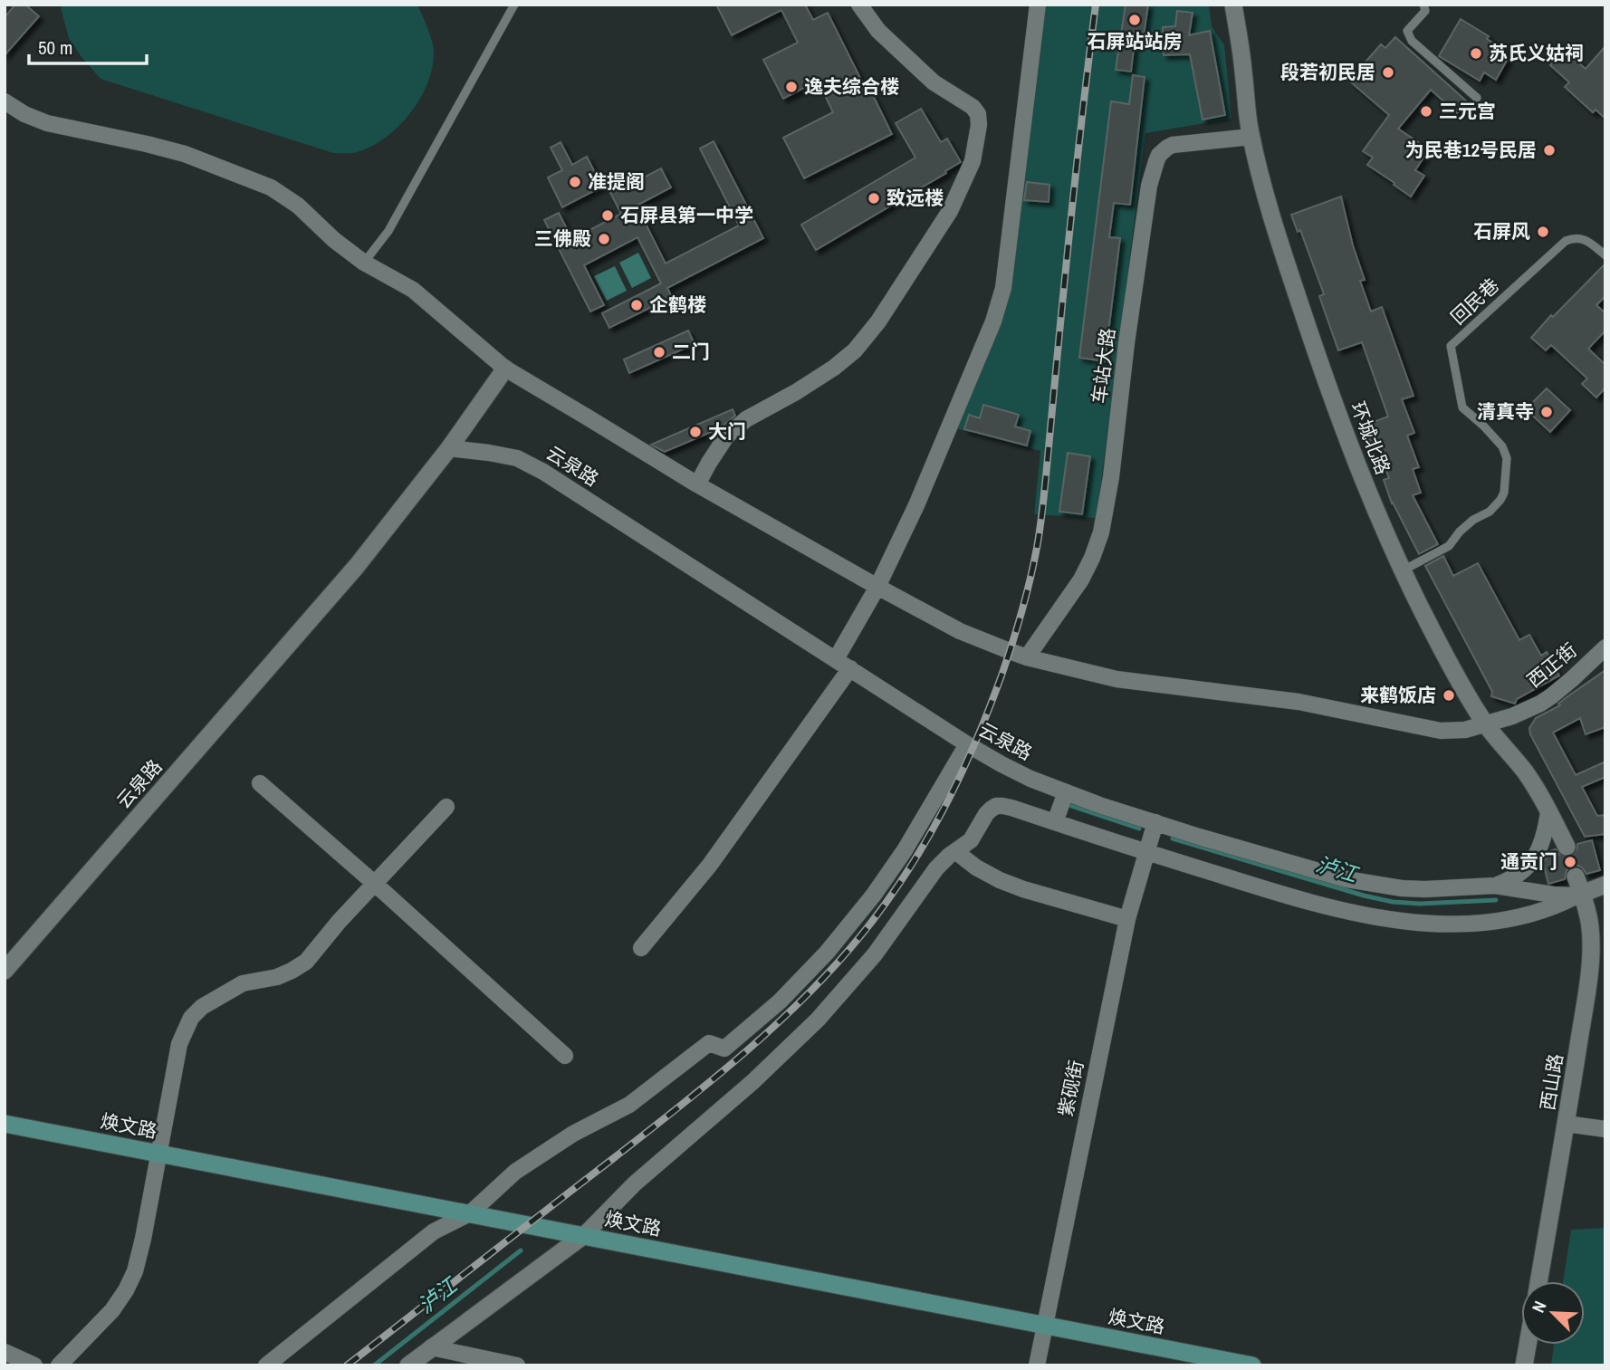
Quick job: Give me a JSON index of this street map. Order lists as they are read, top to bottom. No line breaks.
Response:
{"streets":{"main road":["焕文路"],"street":["车站大路","环城北路","云泉路","西正街","西山路","紫砚街"],"lane":["回民巷"]},"crossings":[["回民巷","环城北路"],["车站大路","环城北路"],["车站大路","西正街"],["环城北路","西正街"],["云泉路","西正街"],["云泉路","西山路"],["云泉路","紫砚街"],["紫砚街","焕文路"]],"water":["泸江"],"places":["石屏站站房","苏氏义姑祠","段若初民居","逸夫综合楼","三元宫","为民巷12号民居","准提阁","致远楼","石屏县第一中学","石屏风","三佛殿","企鹤楼","二门","清真寺","大门","来鹤饭店","通贡门"],"scale_bar":"50 m","north":"top left"}
